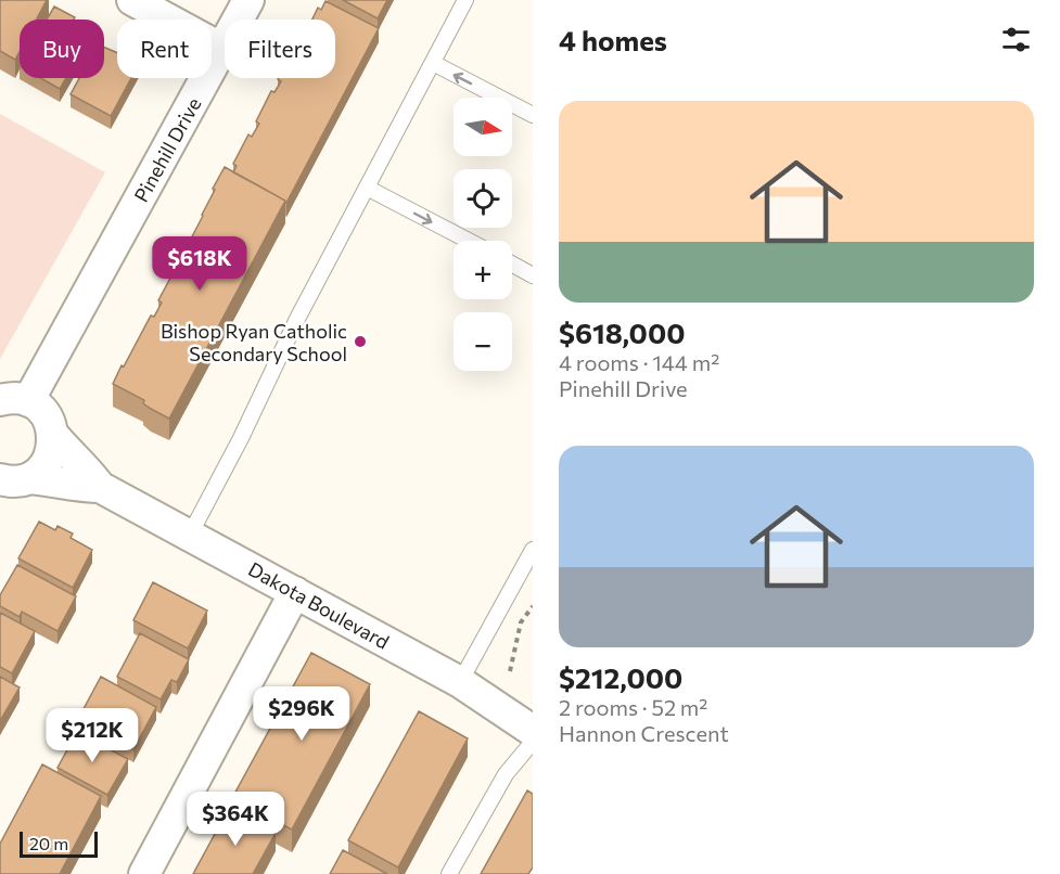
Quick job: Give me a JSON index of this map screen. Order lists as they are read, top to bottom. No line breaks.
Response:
{"streets":{"street":["Pinehill Drive","Dakota Boulevard"]},"crossings":[["Pinehill Drive","Dakota Boulevard"]],"places":["Bishop Ryan Catholic Secondary School"],"scale_bar":"20 m","north":"right","page":{"heading":"4 homes","chip":["Buy","Rent","Filters"],"list":[{"name":"$618,000","note":"4 rooms · 144 m² · Pinehill Drive"},{"name":"$212,000","note":"2 rooms · 52 m² · Hannon Crescent"}],"map_buttons":["+","−"],"price":["$618K","$296K","$212K","$364K"],"scale":"20 m"}}
